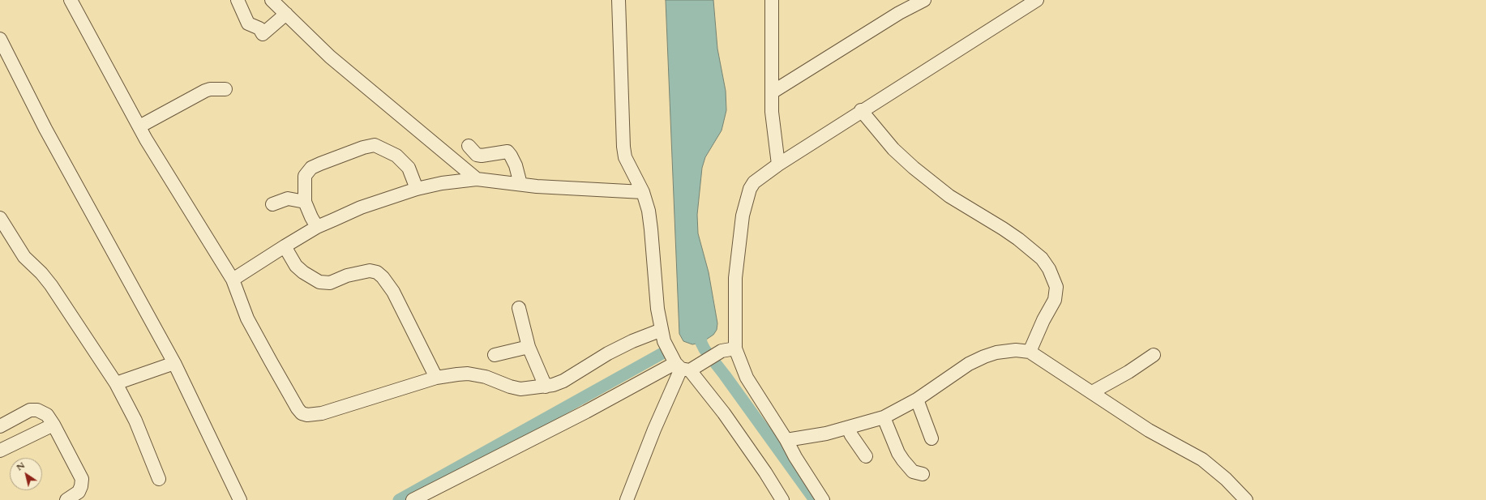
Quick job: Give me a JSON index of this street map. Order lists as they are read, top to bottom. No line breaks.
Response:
{"north":"top left"}
